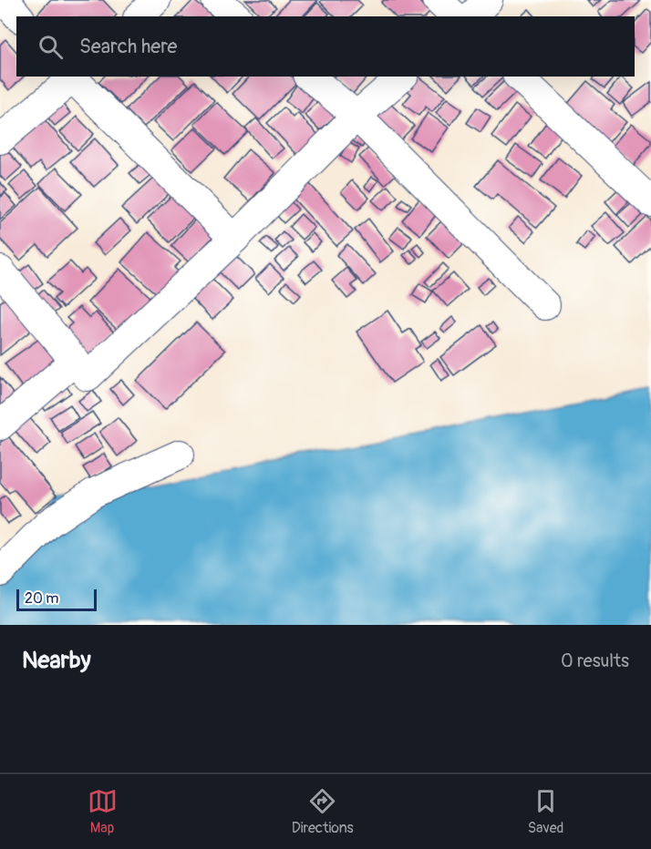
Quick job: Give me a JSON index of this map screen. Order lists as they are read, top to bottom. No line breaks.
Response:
{"scale_bar":"20 m","page":{"search":"Search here","scale":"20 m","heading":["Nearby","0 results"],"nav":["Map","Directions","Saved"]}}
